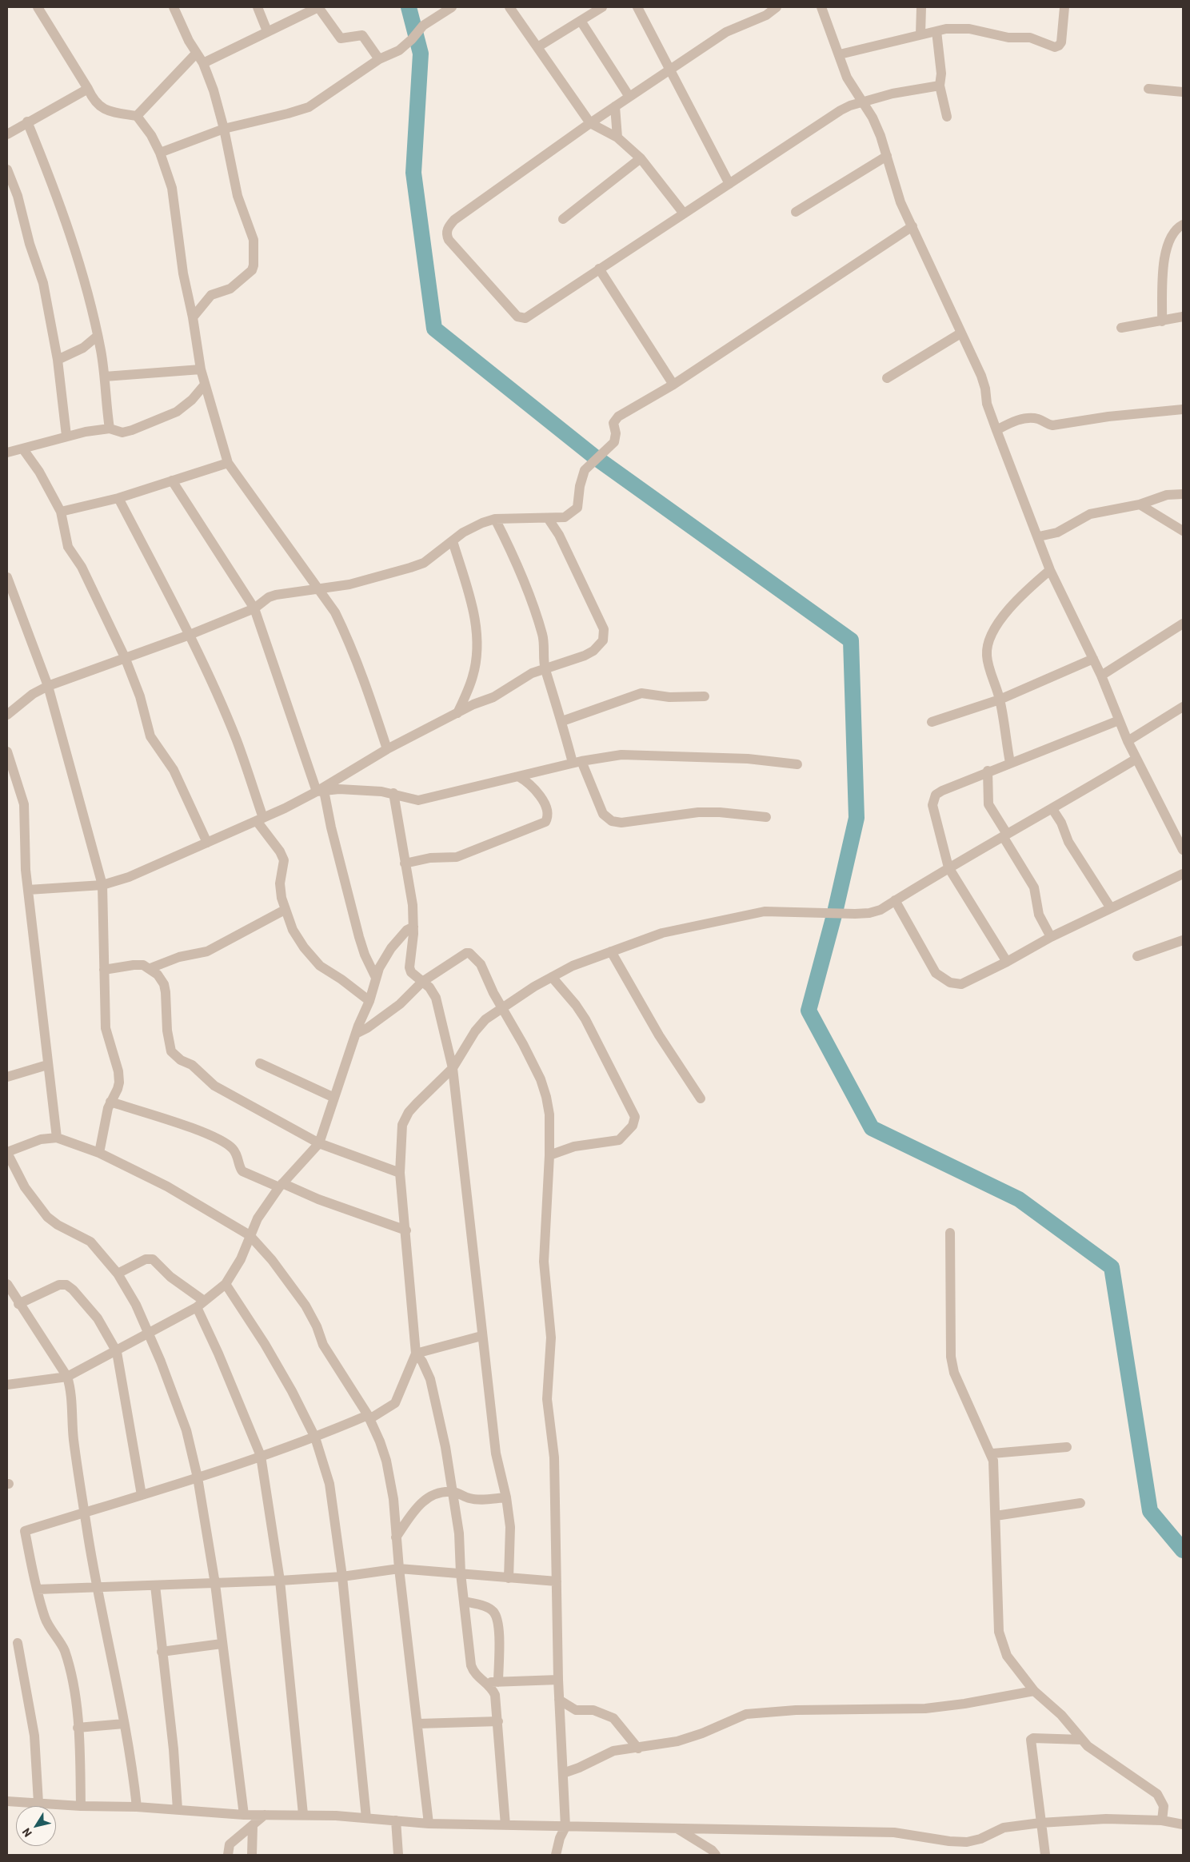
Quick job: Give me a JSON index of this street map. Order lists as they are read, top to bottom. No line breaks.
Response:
{"north":"bottom left"}
